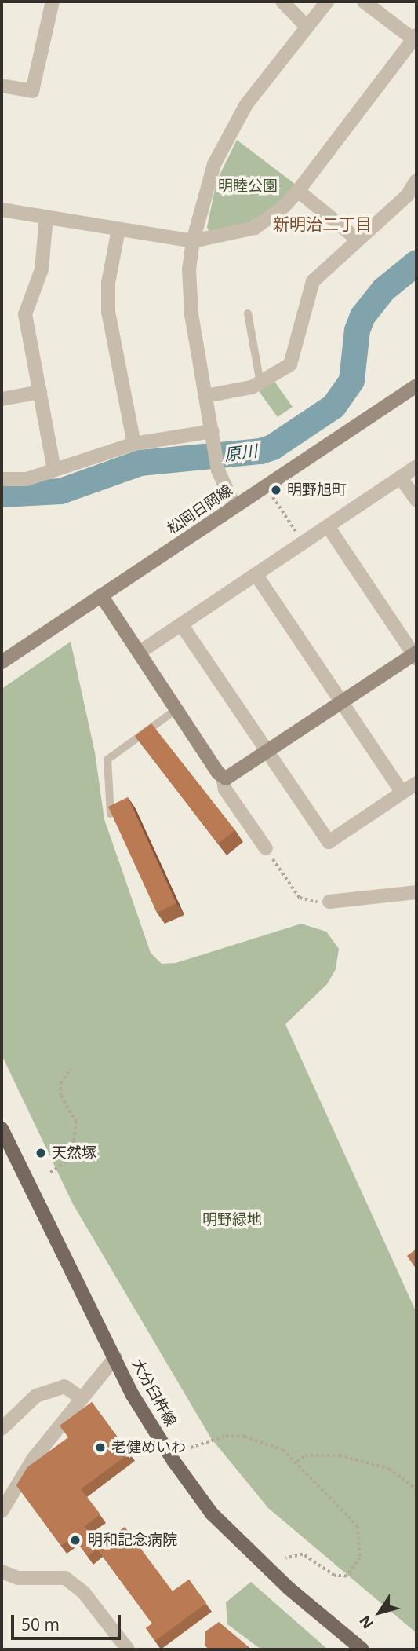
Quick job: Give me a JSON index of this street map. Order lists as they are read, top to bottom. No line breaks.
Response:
{"streets":{"main road":["松岡日岡線","大分臼杵線"]},"districts":["新明治二丁目"],"water":["原川"],"parks":["明睦公園","明野緑地"],"places":["明野旭町","天然塚","老健めいわ","明和記念病院"],"scale_bar":"50 m","north":"bottom left"}
